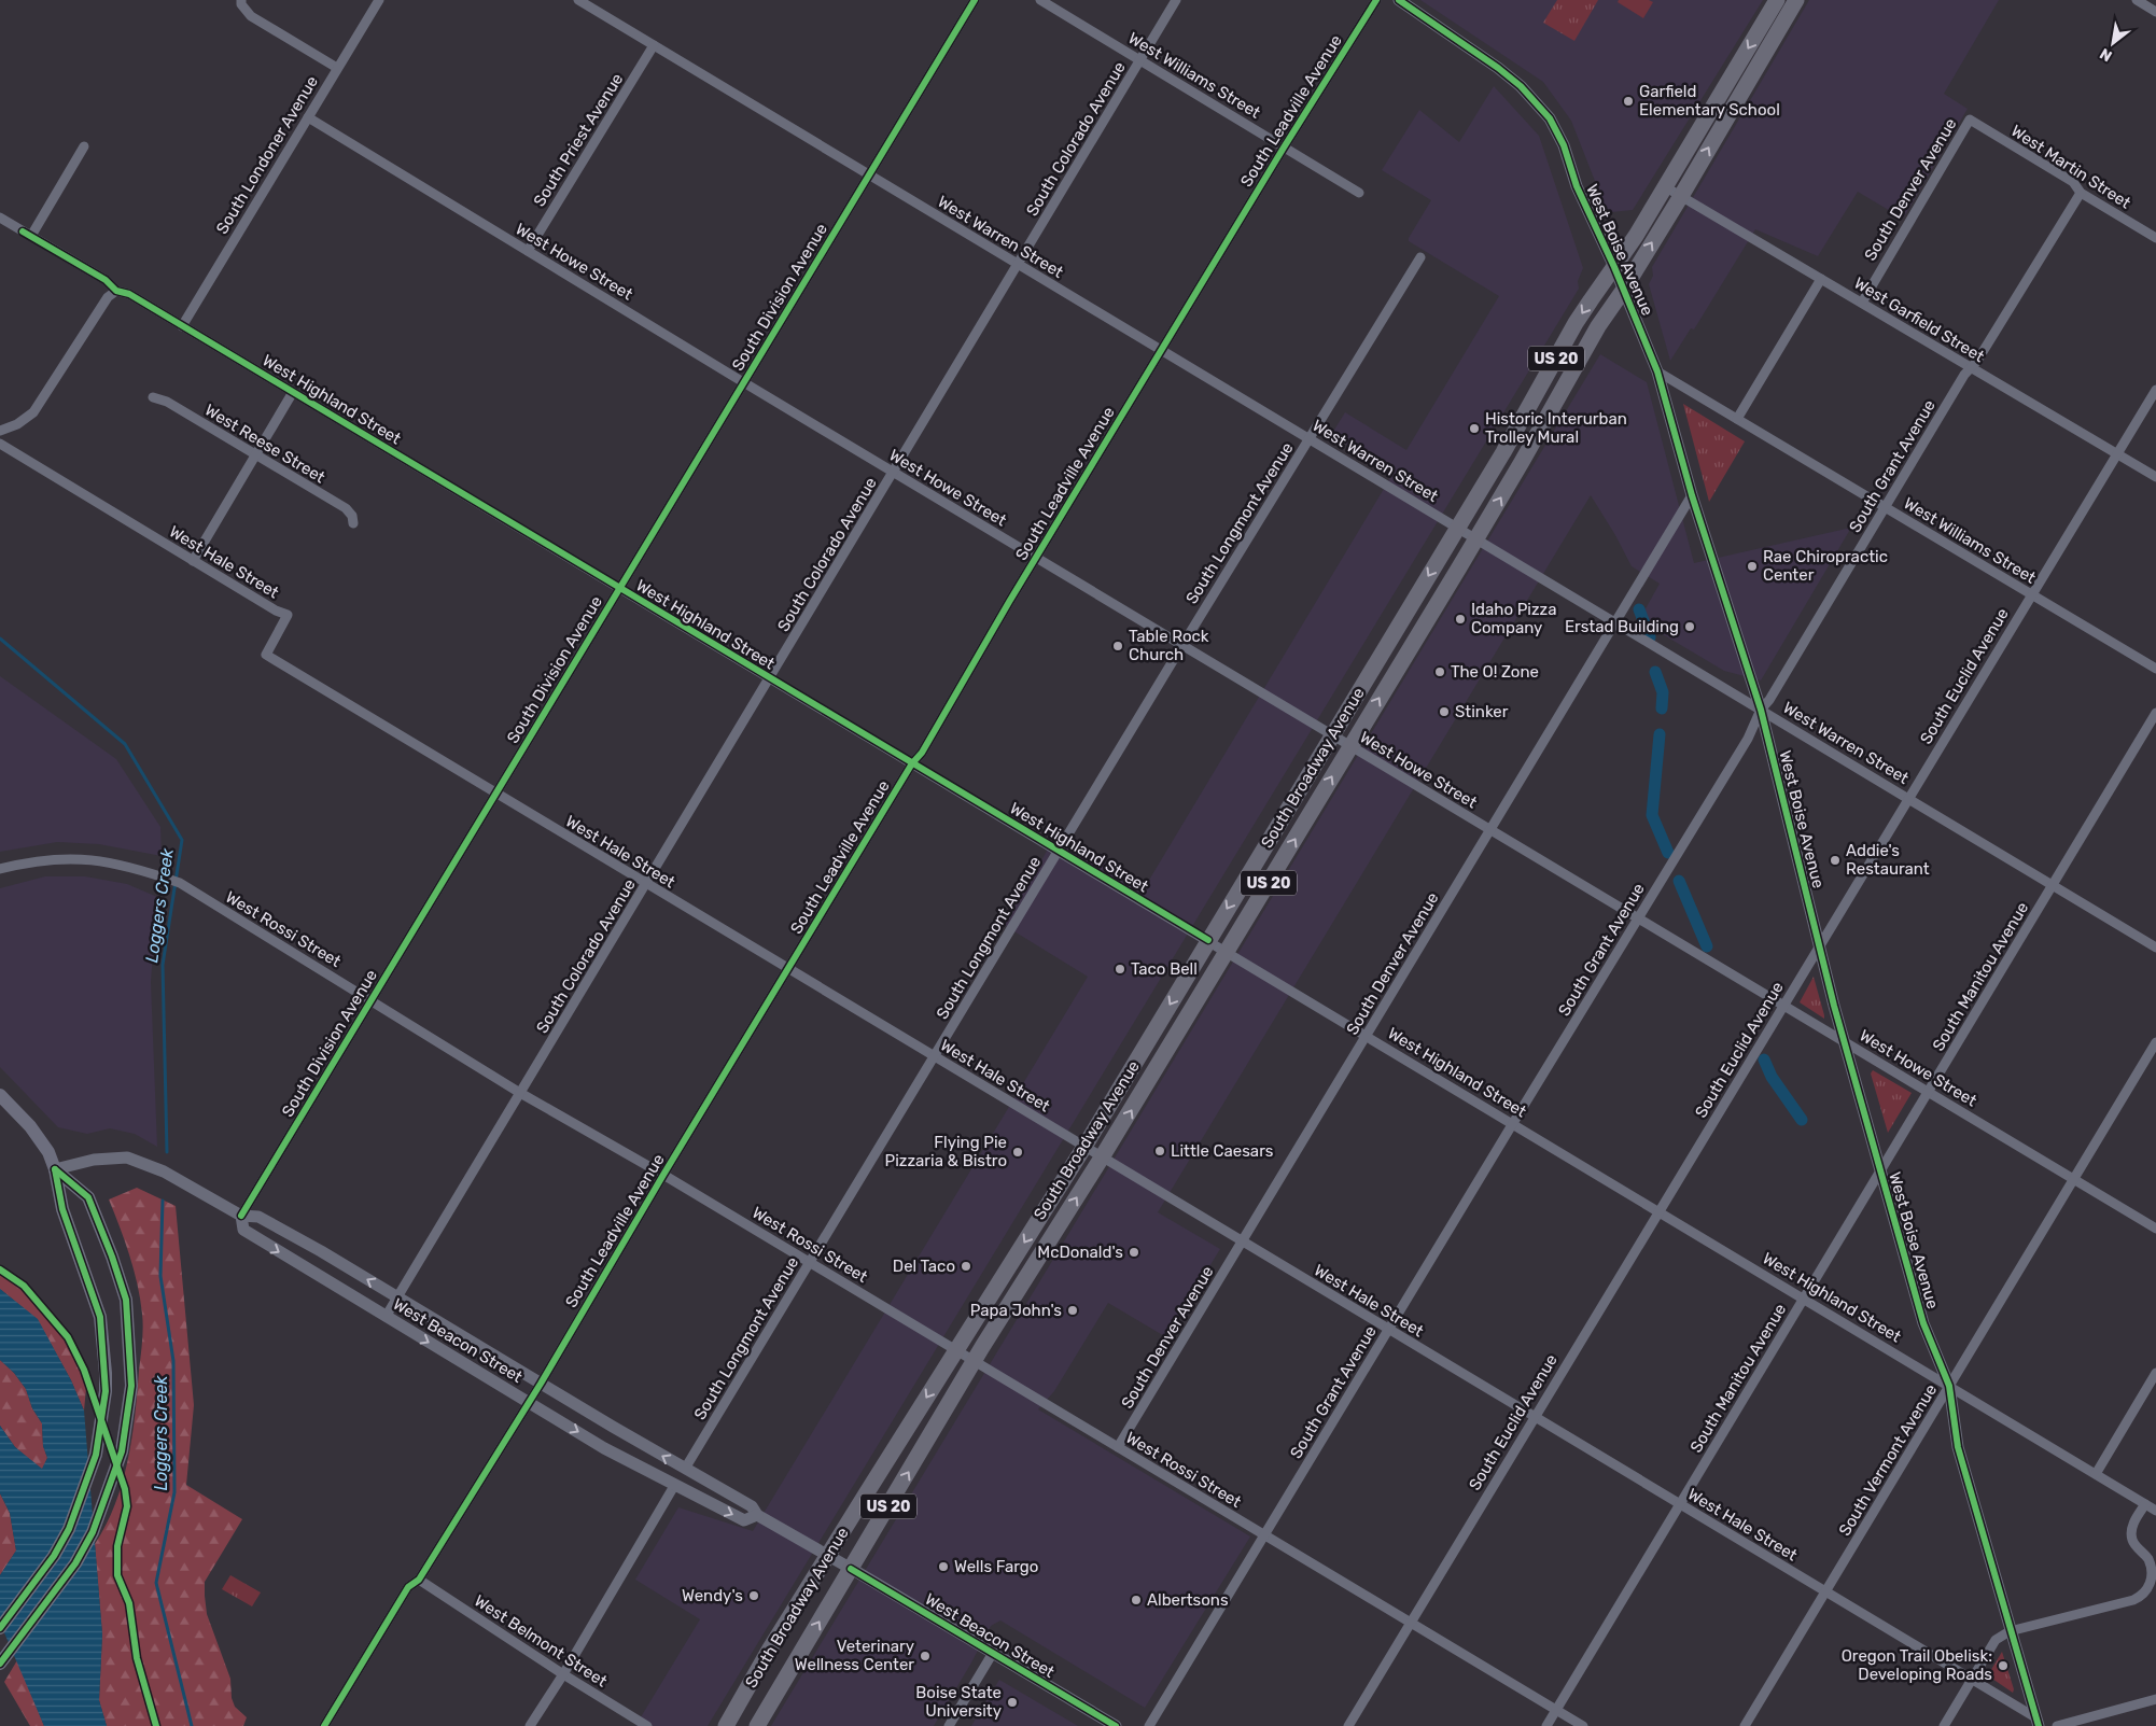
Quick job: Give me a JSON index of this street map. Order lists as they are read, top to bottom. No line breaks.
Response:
{"streets":{"main road":["US 20","South Broadway Avenue"],"street":["West Williams Street","South Leadville Avenue","South Colorado Avenue","South Priest Avenue","South Londoner Avenue","West Martin Street","South Denver Avenue","West Warren Street","West Boise Avenue","West Howe Street","South Division Avenue","West Garfield Street","West Highland Street","West Reese Street","South Grant Avenue","South Longmont Avenue","West Hale Street","South Euclid Avenue","West Rossi Street","South Manitou Avenue","West Beacon Street","South Vermont Avenue","West Belmont Street"]},"crossings":[["West Williams Street","South Leadville Avenue"],["West Williams Street","South Colorado Avenue"],["West Williams Street","West Boise Avenue"],["West Williams Street","South Grant Avenue"],["West Williams Street","South Euclid Avenue"],["South Leadville Avenue","West Warren Street"],["South Leadville Avenue","West Howe Street"],["South Leadville Avenue","West Highland Street"],["South Leadville Avenue","West Hale Street"],["South Leadville Avenue","West Rossi Street"],["South Leadville Avenue","West Beacon Street"],["South Leadville Avenue","West Belmont Street"],["South Colorado Avenue","West Warren Street"],["South Colorado Avenue","West Howe Street"],["South Colorado Avenue","West Highland Street"],["South Colorado Avenue","West Hale Street"],["South Colorado Avenue","West Rossi Street"],["South Colorado Avenue","West Beacon Street"],["South Priest Avenue","West Warren Street"],["South Priest Avenue","West Howe Street"],["South Londoner Avenue","West Howe Street"],["South Londoner Avenue","West Highland Street"],["West Martin Street","South Denver Avenue"],["West Martin Street","South Grant Avenue"],["South Denver Avenue","West Warren Street"],["South Denver Avenue","West Boise Avenue"],["South Denver Avenue","West Howe Street"],["South Denver Avenue","West Garfield Street"],["South Denver Avenue","West Highland Street"],["South Denver Avenue","West Hale Street"],["South Denver Avenue","West Rossi Street"],["West Warren Street","West Boise Avenue"],["West Warren Street","South Division Avenue"],["West Warren Street","South Grant Avenue"],["West Warren Street","South Longmont Avenue"],["West Warren Street","South Euclid Avenue"],["West Warren Street","South Broadway Avenue"],["West Warren Street","South Manitou Avenue"],["West Boise Avenue","West Howe Street"],["West Boise Avenue","West Highland Street"],["West Boise Avenue","South Grant Avenue"],["West Boise Avenue","West Hale Street"],["West Boise Avenue","South Euclid Avenue"],["West Boise Avenue","South Broadway Avenue"],["West Boise Avenue","South Manitou Avenue"],["West Boise Avenue","South Vermont Avenue"],["West Howe Street","South Division Avenue"],["West Howe Street","South Grant Avenue"],["West Howe Street","South Longmont Avenue"],["West Howe Street","South Euclid Avenue"],["West Howe Street","South Broadway Avenue"],["West Howe Street","South Manitou Avenue"],["West Howe Street","South Vermont Avenue"],["South Division Avenue","West Highland Street"],["South Division Avenue","West Hale Street"],["South Division Avenue","West Rossi Street"],["South Division Avenue","West Beacon Street"],["West Garfield Street","South Grant Avenue"],["West Garfield Street","South Euclid Avenue"],["West Garfield Street","South Broadway Avenue"],["West Highland Street","South Grant Avenue"],["West Highland Street","South Longmont Avenue"],["West Highland Street","South Euclid Avenue"],["West Highland Street","South Broadway Avenue"],["West Highland Street","South Manitou Avenue"],["West Highland Street","South Vermont Avenue"],["South Grant Avenue","West Hale Street"],["South Grant Avenue","West Rossi Street"],["South Longmont Avenue","West Hale Street"],["South Longmont Avenue","West Rossi Street"],["South Longmont Avenue","West Beacon Street"],["West Hale Street","South Euclid Avenue"],["West Hale Street","South Broadway Avenue"],["West Hale Street","South Manitou Avenue"],["West Hale Street","South Vermont Avenue"],["South Euclid Avenue","West Rossi Street"],["South Broadway Avenue","West Rossi Street"],["South Broadway Avenue","West Beacon Street"],["West Rossi Street","South Manitou Avenue"]],"water":["Loggers Creek"],"places":["Garfield Elementary School","Historic Interurban Trolley Mural","Rae Chiropractic Center","Idaho Pizza Company","Erstad Building","Table Rock Church","The O! Zone","Stinker","Addie's Restaurant","Taco Bell","Little Caesars","Flying Pie Pizzaria & Bistro","McDonald's","Del Taco","Papa John's","Wells Fargo","Wendy's","Albertsons","Veterinary Wellness Center","Oregon Trail Obelisk: Developing Roads","Boise State University"],"north":"bottom left"}
